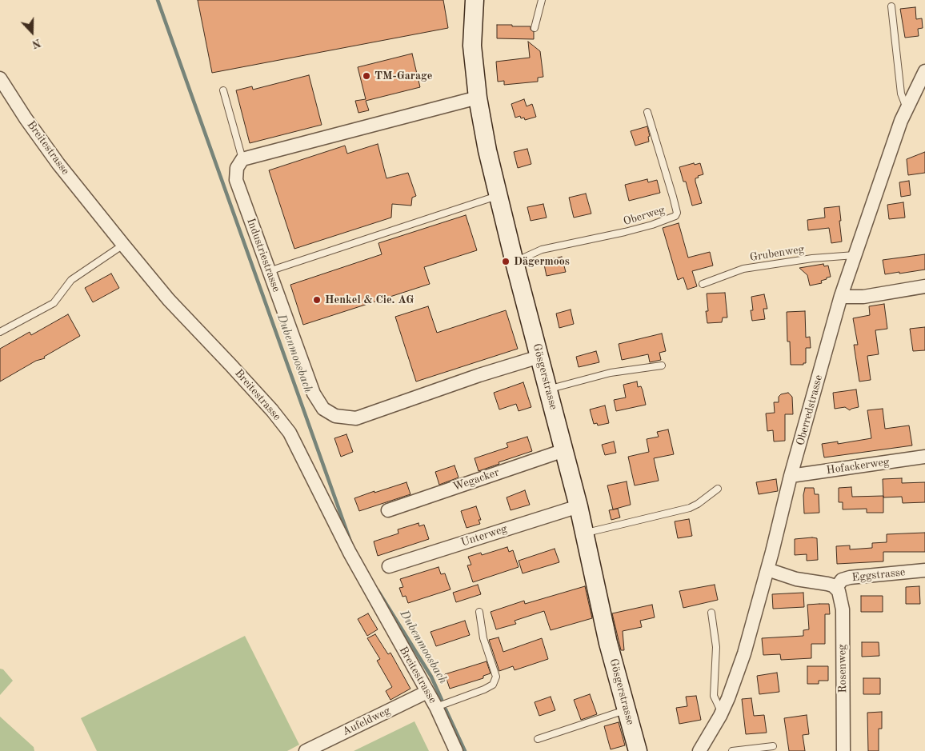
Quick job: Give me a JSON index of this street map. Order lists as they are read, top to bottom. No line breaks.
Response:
{"streets":{"main road":["Gösgerstrasse"],"street":["Breitestrasse","Industriestrasse","Oberredstrasse","Hofackerweg","Wegacker","Unterweg","Eggstrasse","Rosenweg","Aufeldweg"],"lane":["Oberweg","Grubenweg"]},"crossings":[["Breitestrasse","Aufeldweg"],["Oberweg","Gösgerstrasse"],["Grubenweg","Oberredstrasse"],["Industriestrasse","Gösgerstrasse"],["Gösgerstrasse","Wegacker"],["Gösgerstrasse","Unterweg"],["Oberredstrasse","Hofackerweg"],["Eggstrasse","Rosenweg"]],"water":["Dubenmoosbach"],"places":["TM-Garage","Dägermoos","Henkel & Cie. AG"],"north":"bottom"}
